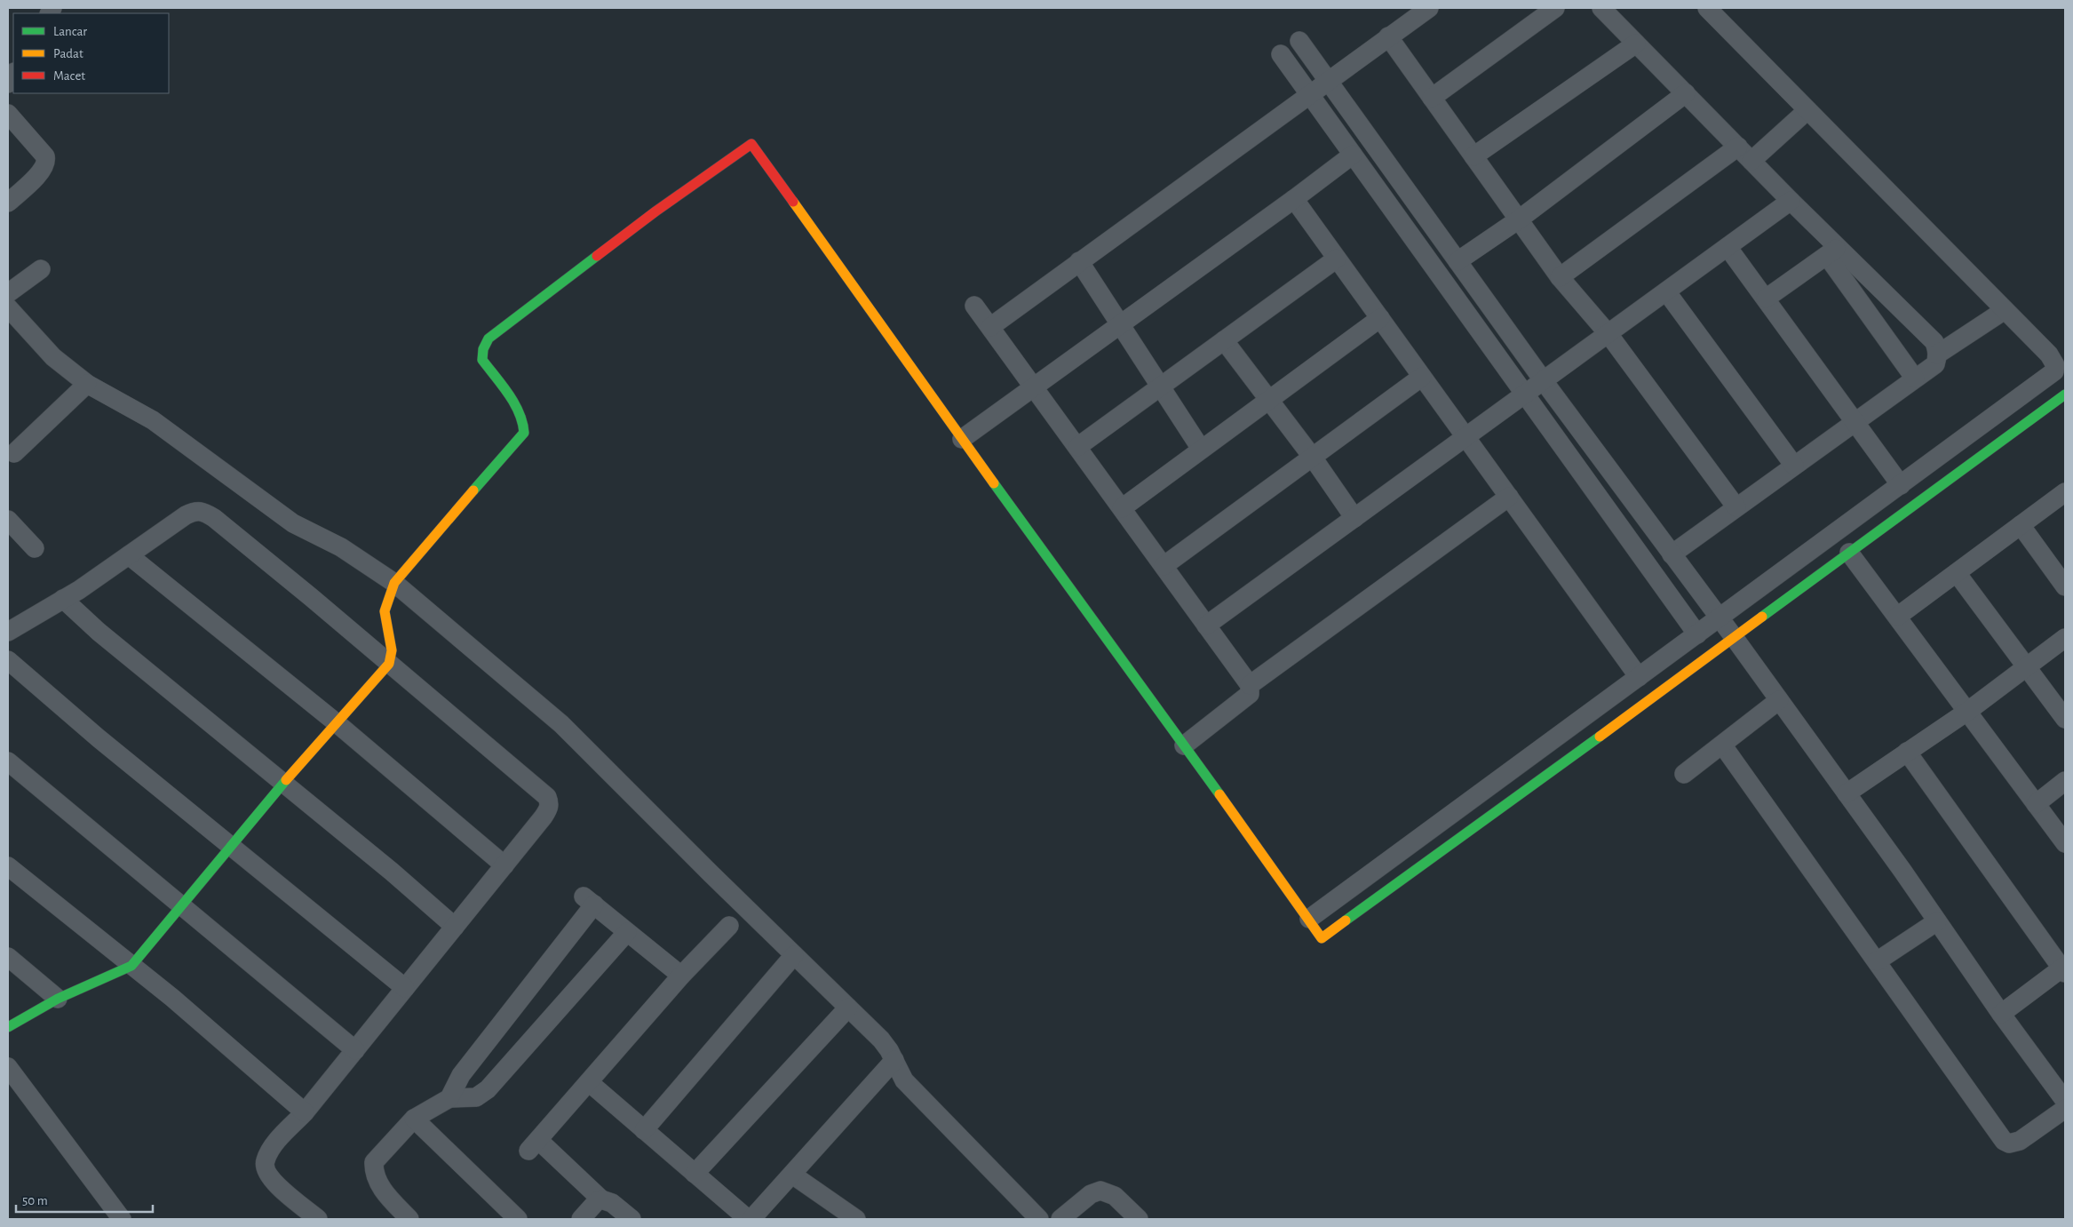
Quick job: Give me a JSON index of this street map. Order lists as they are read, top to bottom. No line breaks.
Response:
{"legend":["Lancar","Padat","Macet"],"scale_bar":"50 m"}
